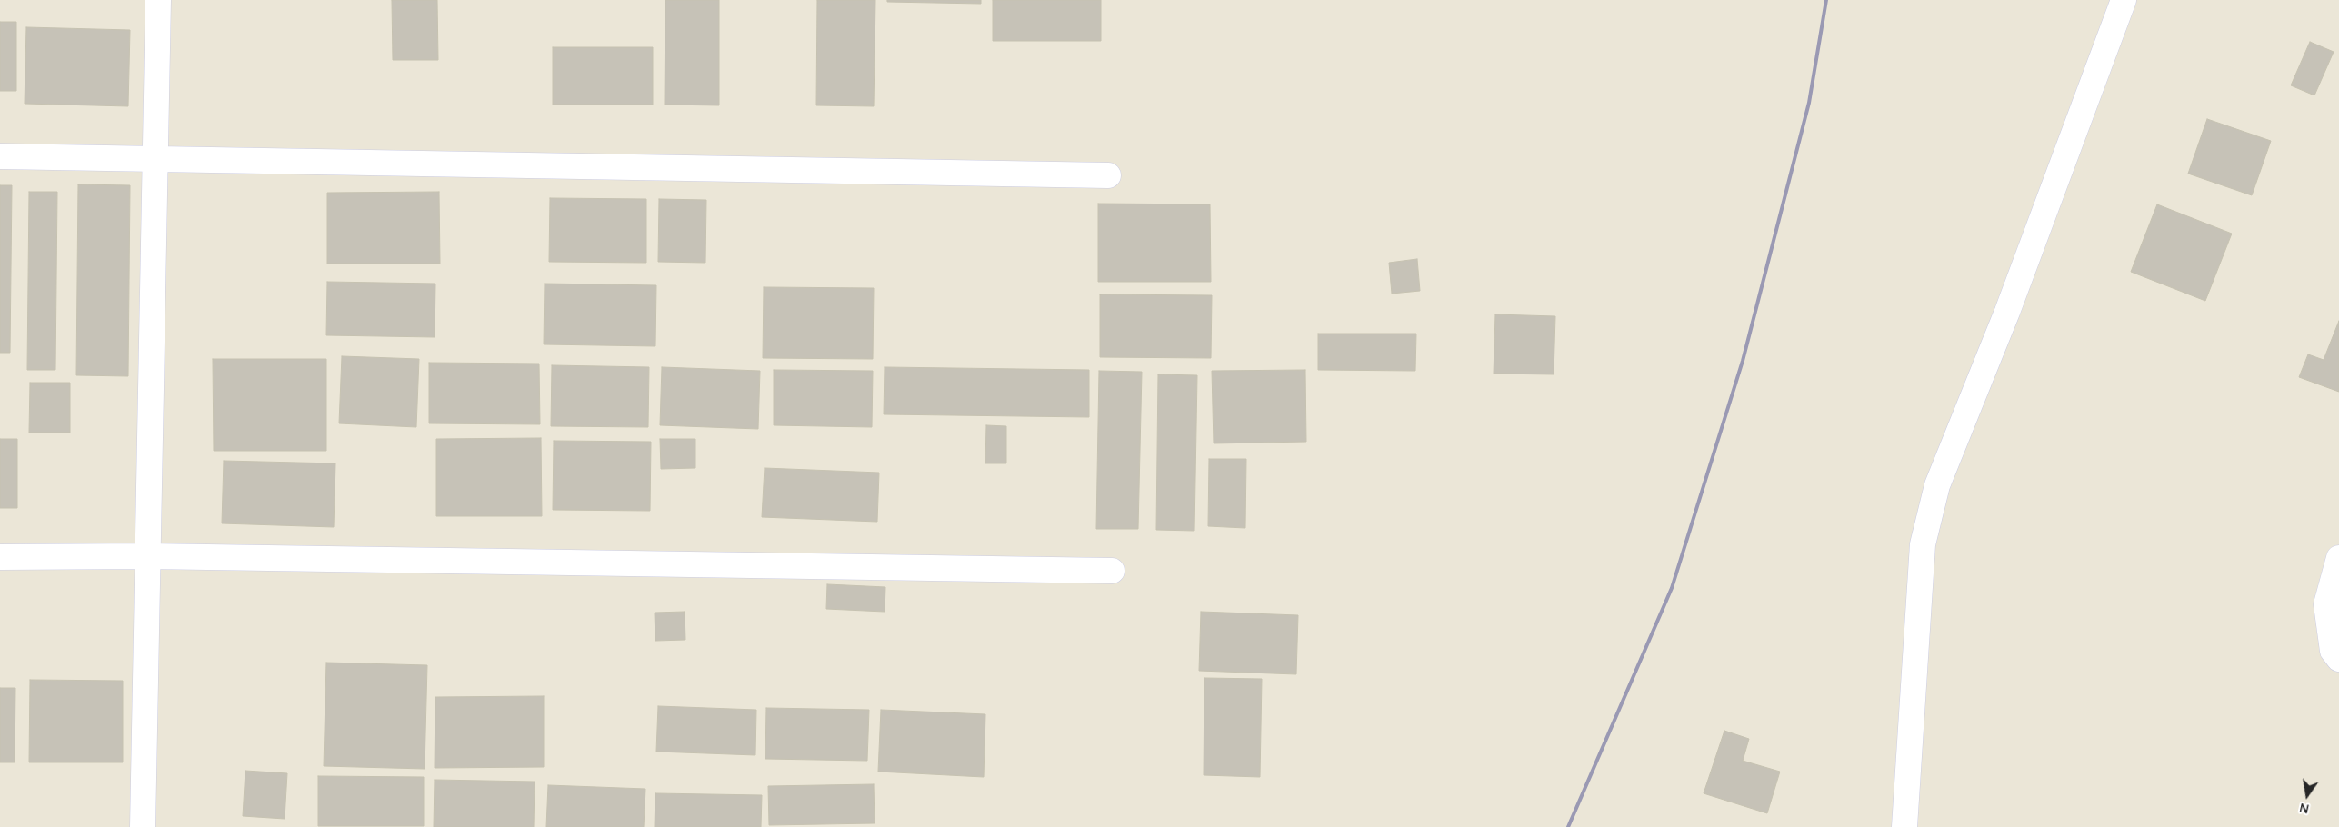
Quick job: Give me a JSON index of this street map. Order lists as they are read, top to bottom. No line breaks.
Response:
{"north":"bottom"}
